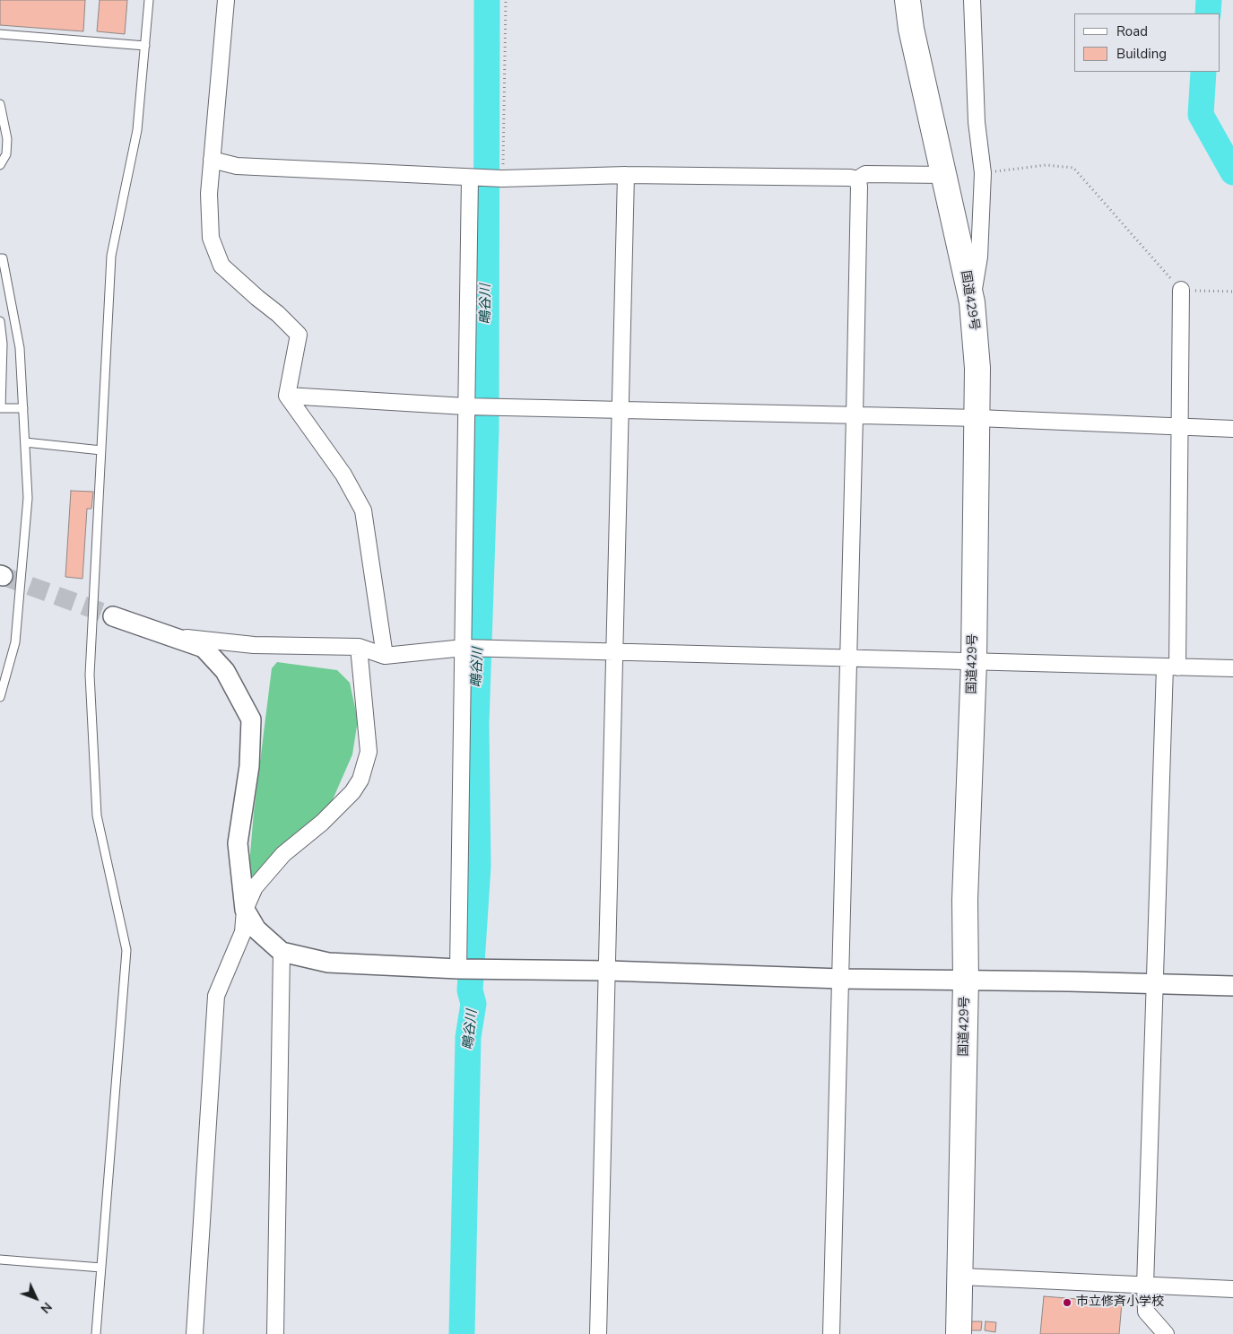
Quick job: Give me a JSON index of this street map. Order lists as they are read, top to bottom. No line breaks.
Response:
{"streets":{"highway":["国道429号"]},"water":["鴫谷川"],"places":["市立修斉小学校"],"legend":["Road","Building"],"north":"bottom right"}
